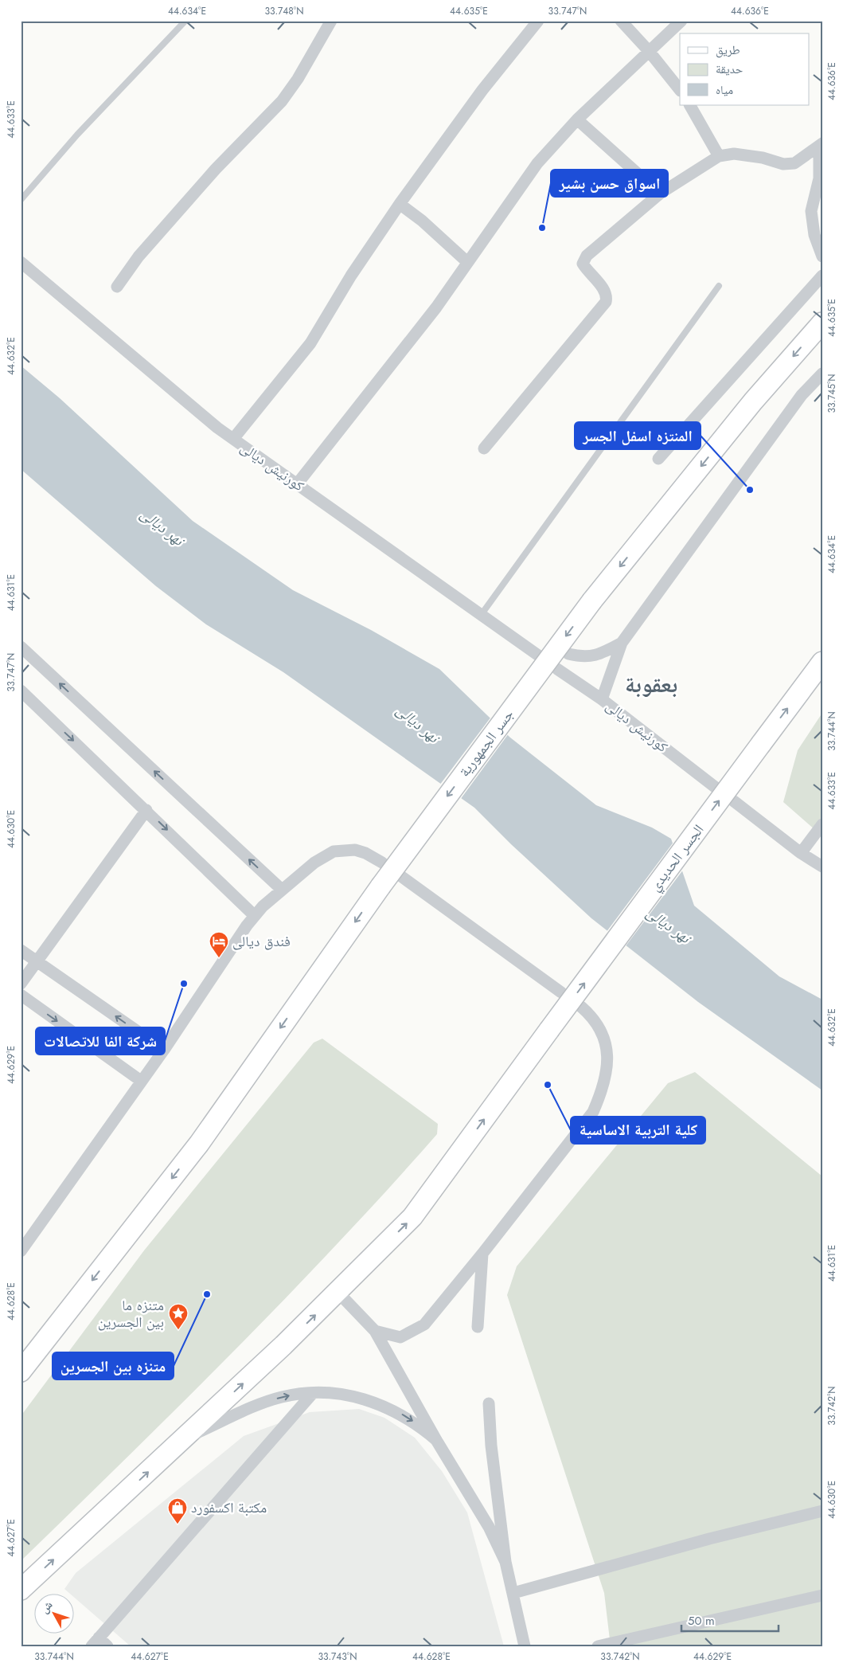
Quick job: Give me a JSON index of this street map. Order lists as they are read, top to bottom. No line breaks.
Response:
{"streets":{"main road":["جسر الجمهورية","الجسر الحديدي"],"street":["كورنيش ديالى"]},"one_way":["جسر الجمهورية","الجسر الحديدي"],"districts":["بعقوبة"],"water":["نهر ديالى"],"places":{"other":["اسواق حسن بشير","المنتزه اسفل الجسر","شركة الفا للاتصالات","كلية التربية الاساسية","متنزه بين الجسرين"],"hotel":["فندق ديالى"],"place":["متنزه ما بين الجسرين"],"shop":["مكتبة اكسفورد"]},"legend":["طريق","حديقة","مياه"],"scale_bar":"50 m","north":"top left","coordinates":["44.634°E","33.748°N","44.635°E","33.747°N","44.636°E","44.633°E","44.632°E","33.745°N","44.631°E","33.744°N","44.630°E","44.629°E","44.628°E","33.742°N","44.627°E","33.743°N"]}
